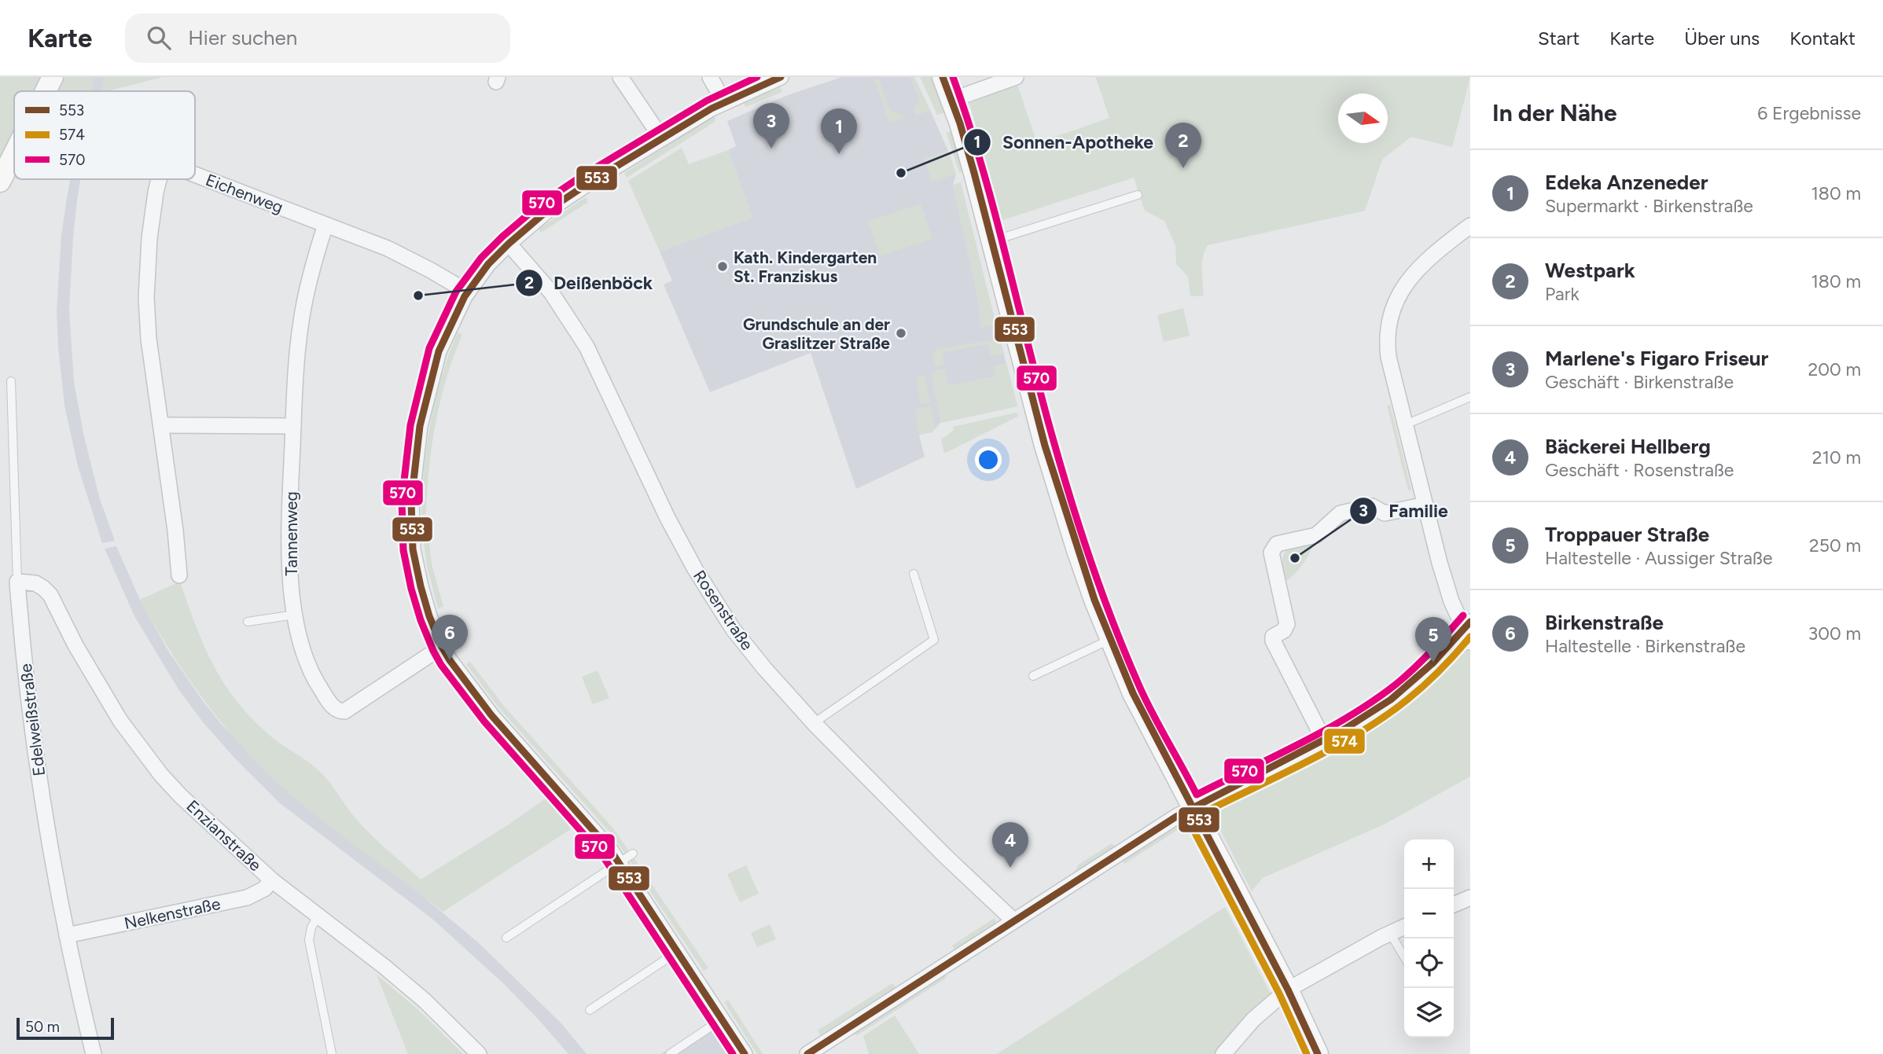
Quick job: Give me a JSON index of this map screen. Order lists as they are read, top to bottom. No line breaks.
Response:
{"streets":{"street":["Eichenweg","Tannenweg","Rosenstraße","Edelweißstraße","Enzianstraße","Nelkenstraße"]},"crossings":[["Eichenweg","Tannenweg"],["Edelweißstraße","Enzianstraße"],["Edelweißstraße","Nelkenstraße"],["Enzianstraße","Nelkenstraße"]],"places":["Sonnen-Apotheke","Kath. Kindergarten St. Franziskus","Deißenböck","Grundschule an der Graslitzer Straße","Familie"],"lines":["transit line 553","transit line 570","transit line 574"],"legend":["553","574","570"],"scale_bar":"50 m","north":"right","page":{"header":"Karte","search":"Hier suchen","nav":["Start","Karte","Über uns","Kontakt"],"heading":["In der Nähe","6 Ergebnisse"],"pins":["3","1","2","6","5","4"],"list":[{"mark":"1","name":"Edeka Anzeneder","note":"Supermarkt · Birkenstraße","value":"180 m"},{"mark":"2","name":"Westpark","note":"Park","value":"180 m"},{"mark":"3","name":"Marlene's Figaro Friseur","note":"Geschäft · Birkenstraße","value":"200 m"},{"mark":"4","name":"Bäckerei Hellberg","note":"Geschäft · Rosenstraße","value":"210 m"},{"mark":"5","name":"Troppauer Straße","note":"Haltestelle · Aussiger Straße","value":"250 m"},{"mark":"6","name":"Birkenstraße","note":"Haltestelle · Birkenstraße","value":"300 m"}],"map_buttons":["+","−"],"scale":"50 m"}}
